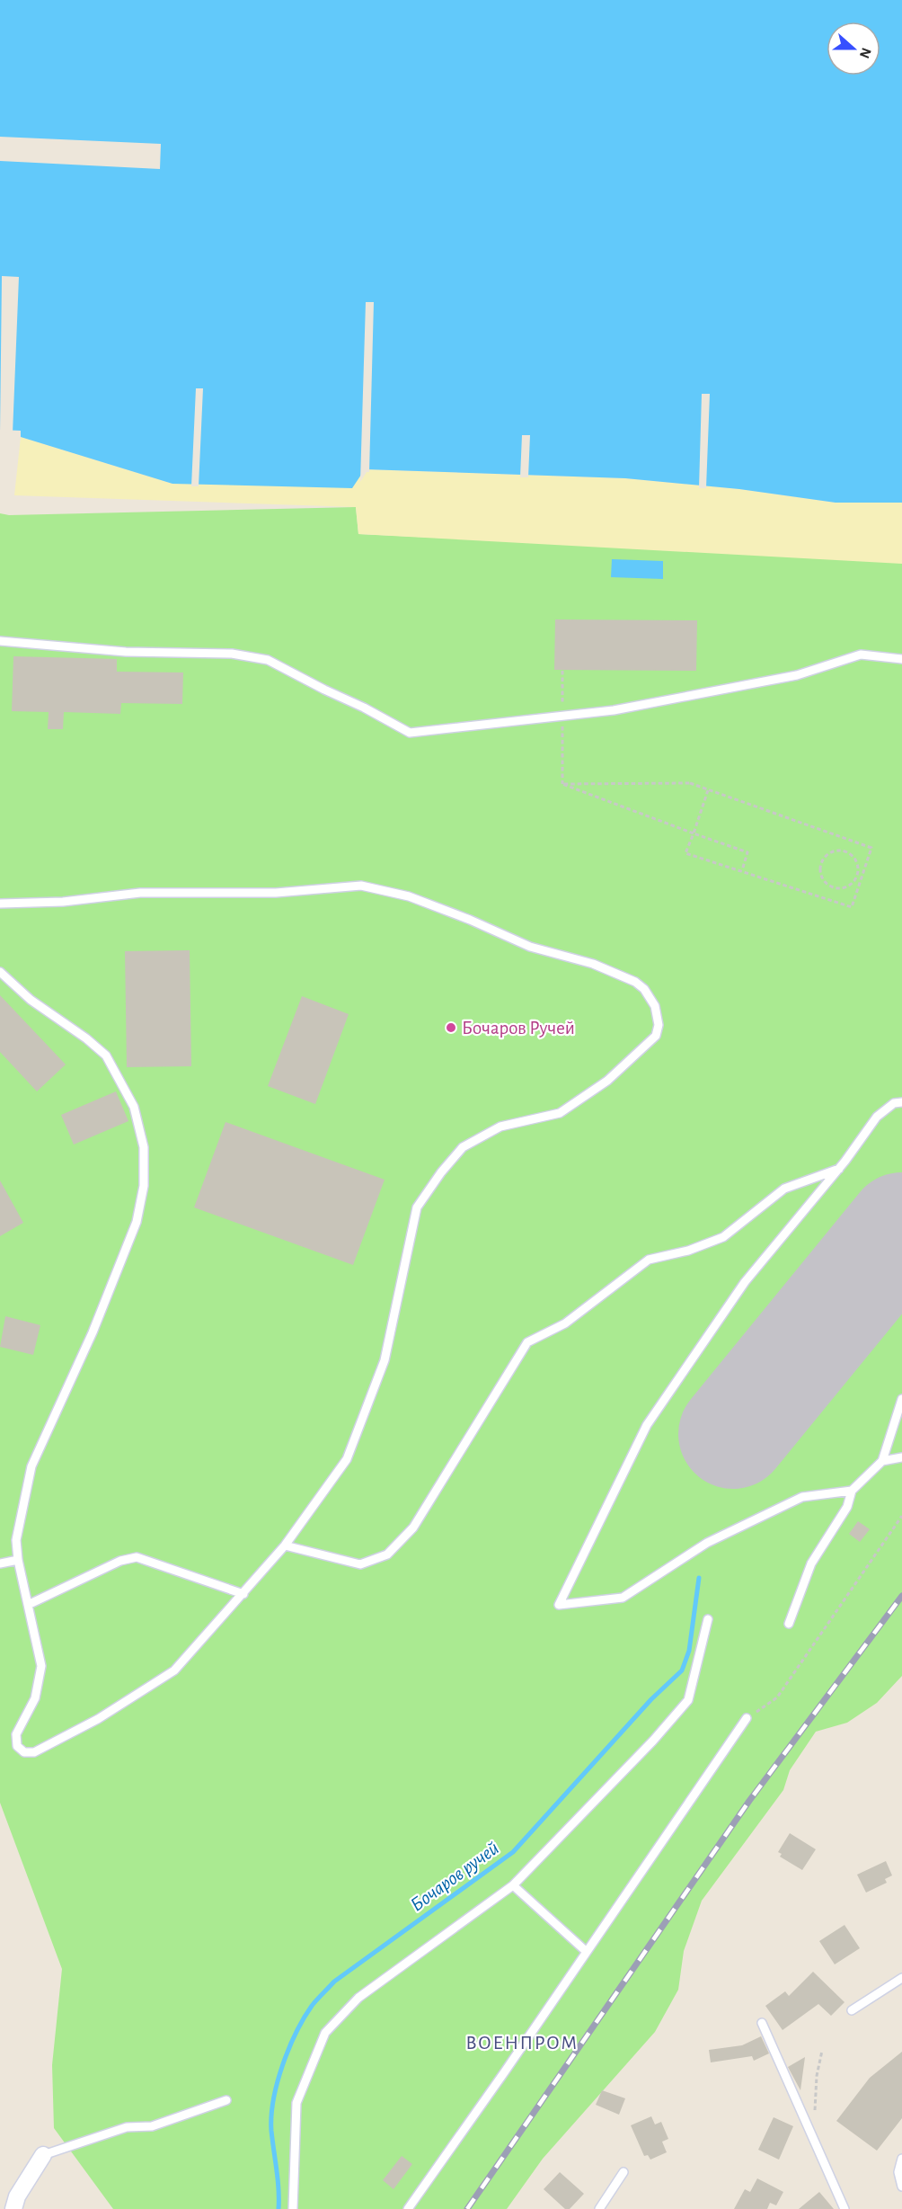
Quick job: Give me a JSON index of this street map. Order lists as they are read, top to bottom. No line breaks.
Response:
{"districts":["ВОЕНПРОМ"],"water":["Бочаров ручей"],"places":["Бочаров Ручей"],"north":"right"}
